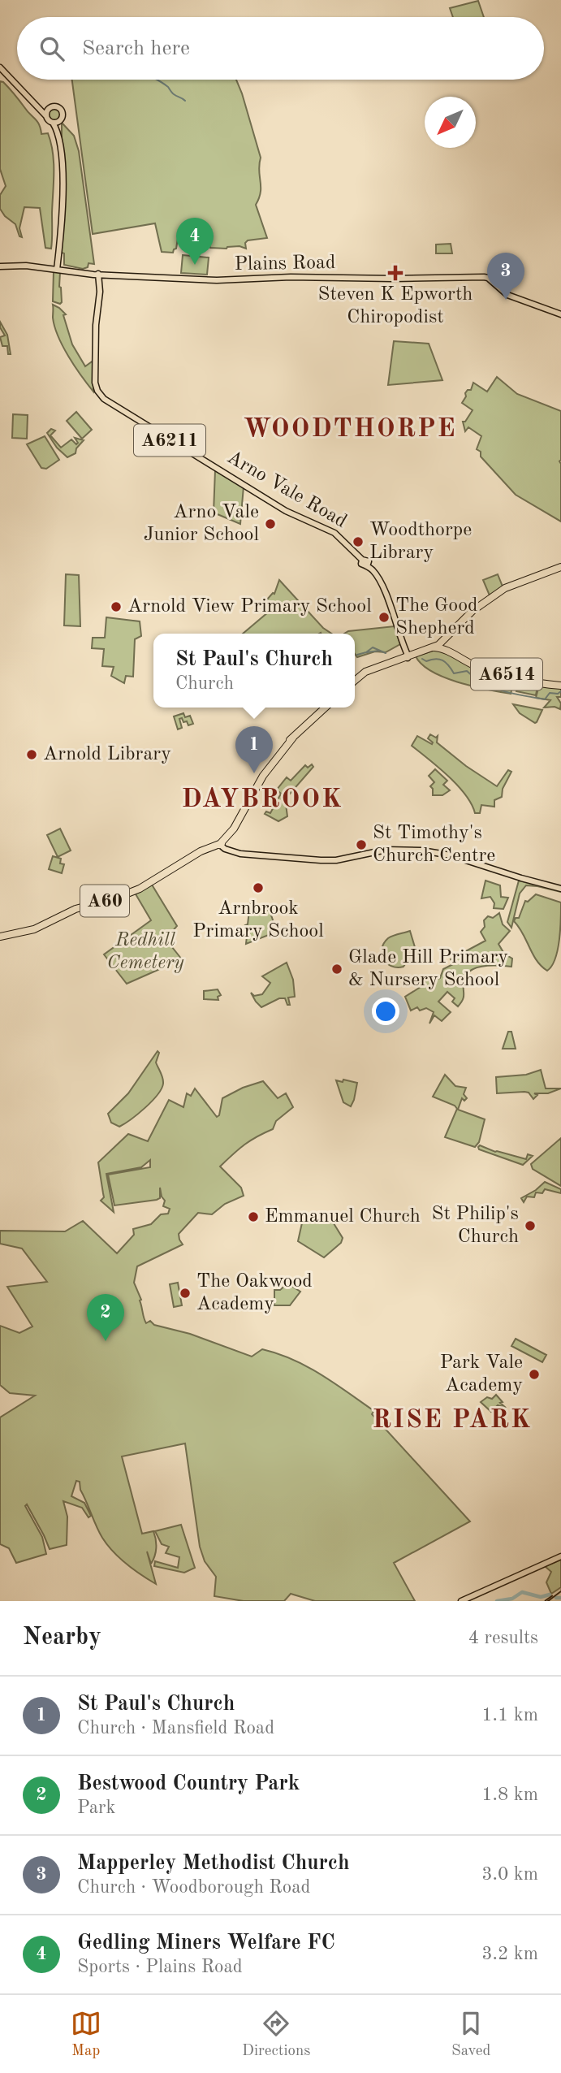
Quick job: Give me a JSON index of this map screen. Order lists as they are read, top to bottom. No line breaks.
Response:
{"streets":{"highway":["A6514","A60"],"main road":["Plains Road","A6211","Arno Vale Road"]},"crossings":[["Plains Road","Arno Vale Road"],["A6211","Arno Vale Road"]],"districts":["WOODTHORPE","DAYBROOK","RISE PARK"],"parks":["Redhill Cemetery"],"places":{"health":["Steven K Epworth Chiropodist"],"other":["Arno Vale Junior School","Woodthorpe Library","Arnold View Primary School","The Good Shepherd","Arnold Library","St Timothy's Church Centre","Arnbrook Primary School","Glade Hill Primary & Nursery School","Emmanuel Church","St Philip's Church","The Oakwood Academy","Park Vale Academy"]},"north":"bottom left","page":{"search":"Search here","pins":["4","3","1","2"],"popup":["St Paul's Church","Church"],"heading":["Nearby","4 results"],"list":[{"mark":"1","name":"St Paul's Church","note":"Church · Mansfield Road","value":"1.1 km"},{"mark":"2","name":"Bestwood Country Park","note":"Park","value":"1.8 km"},{"mark":"3","name":"Mapperley Methodist Church","note":"Church · Woodborough Road","value":"3.0 km"},{"mark":"4","name":"Gedling Miners Welfare FC","note":"Sports · Plains Road","value":"3.2 km"}],"nav":["Map","Directions","Saved"]}}
